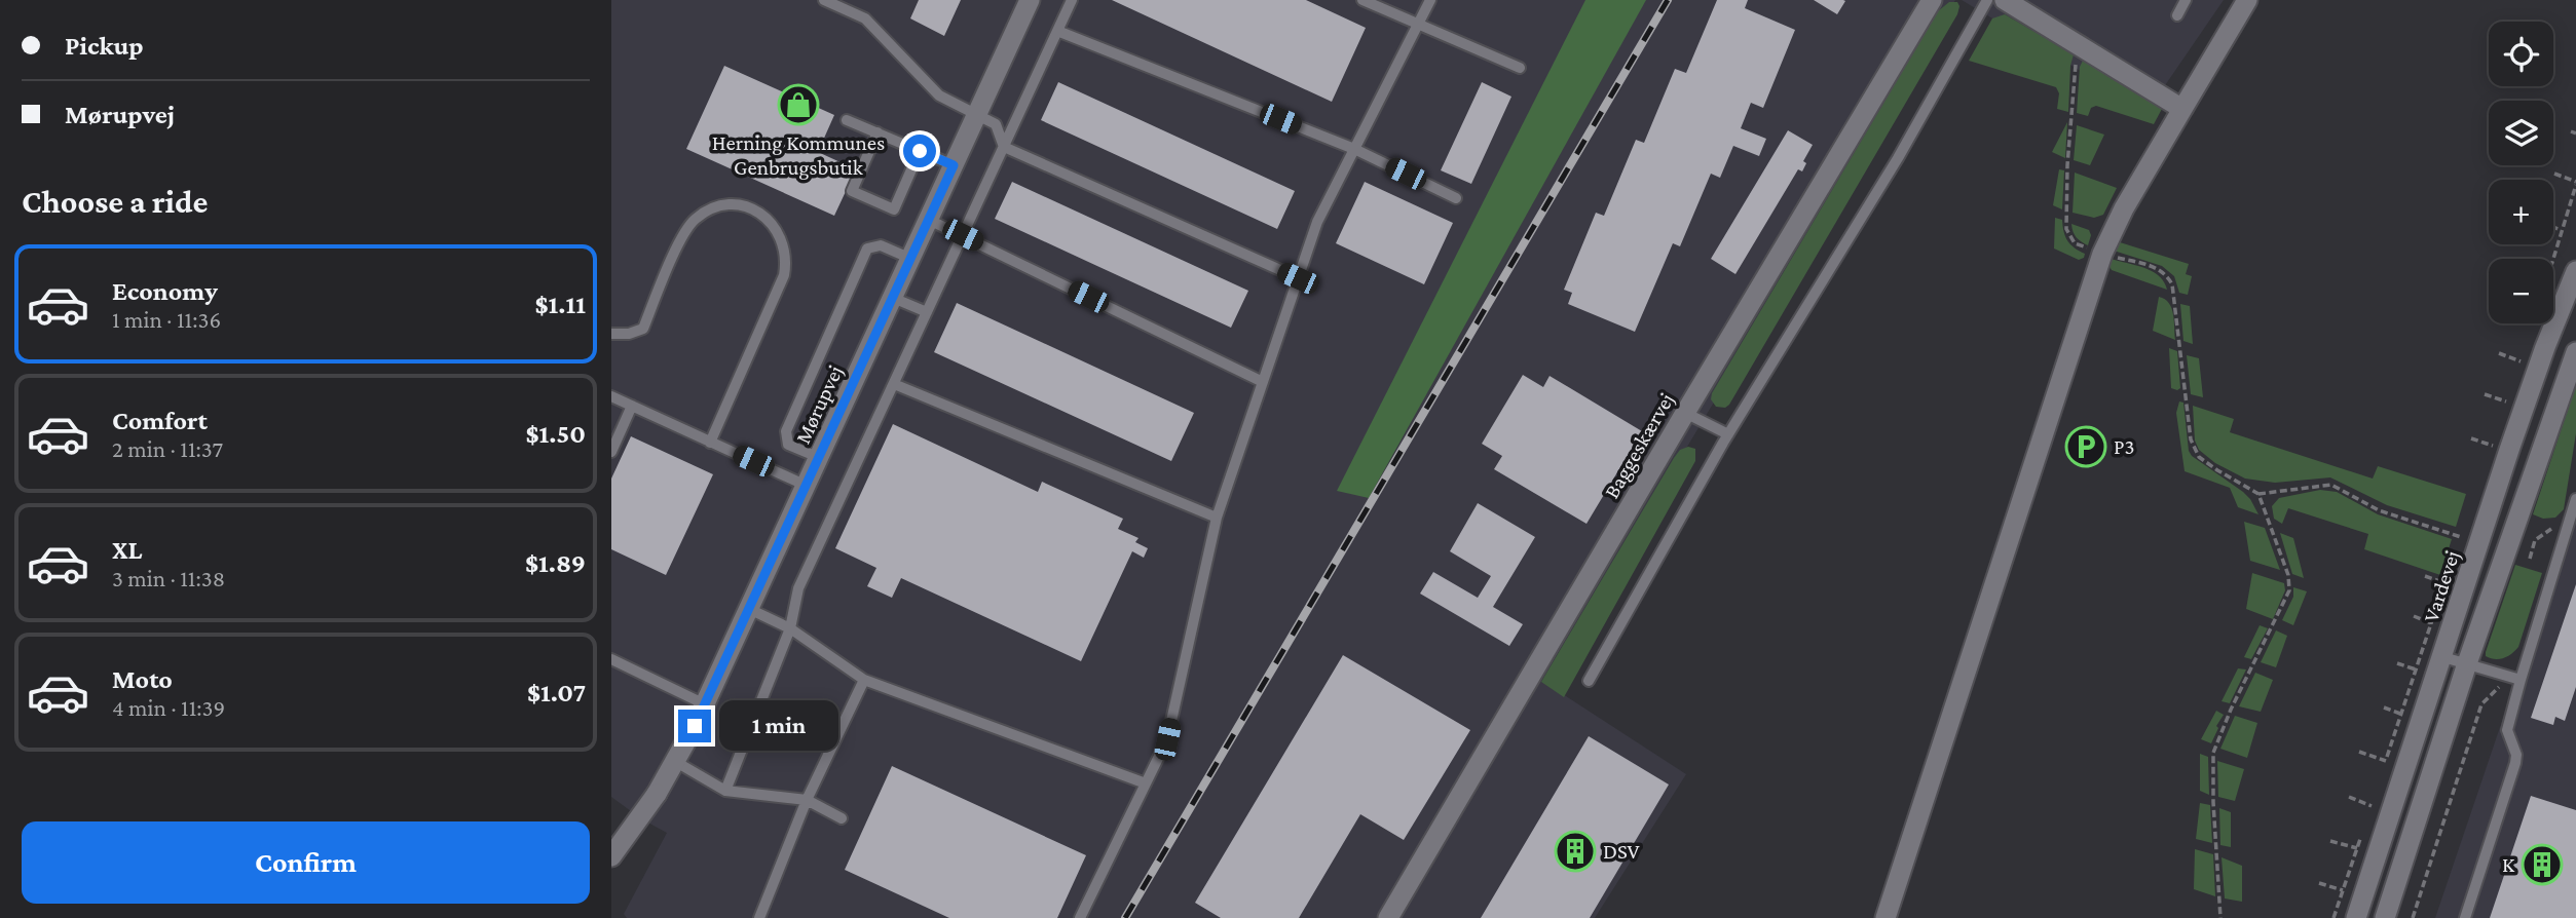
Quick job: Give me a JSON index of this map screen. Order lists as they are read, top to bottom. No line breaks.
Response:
{"streets":{"street":["Mørupvej","Baggeskærvej","Vardevej"]},"places":{"shop":["Herning Kommunes Genbrugsbutik"],"parking":["P3"],"building":["DSV","K"]},"page":{"banner":["Pickup","Mørupvej"],"map_buttons":["+","−"],"heading":"Choose a ride","list":[{"name":"Economy","note":"1 min · 11:36","value":"$1.11"},{"name":"Comfort","note":"2 min · 11:37","value":"$1.50"},{"name":"XL","note":"3 min · 11:38","value":"$1.89"},{"name":"Moto","note":"4 min · 11:39","value":"$1.07"}],"bubble":"1 min","buttons":"Confirm"}}
